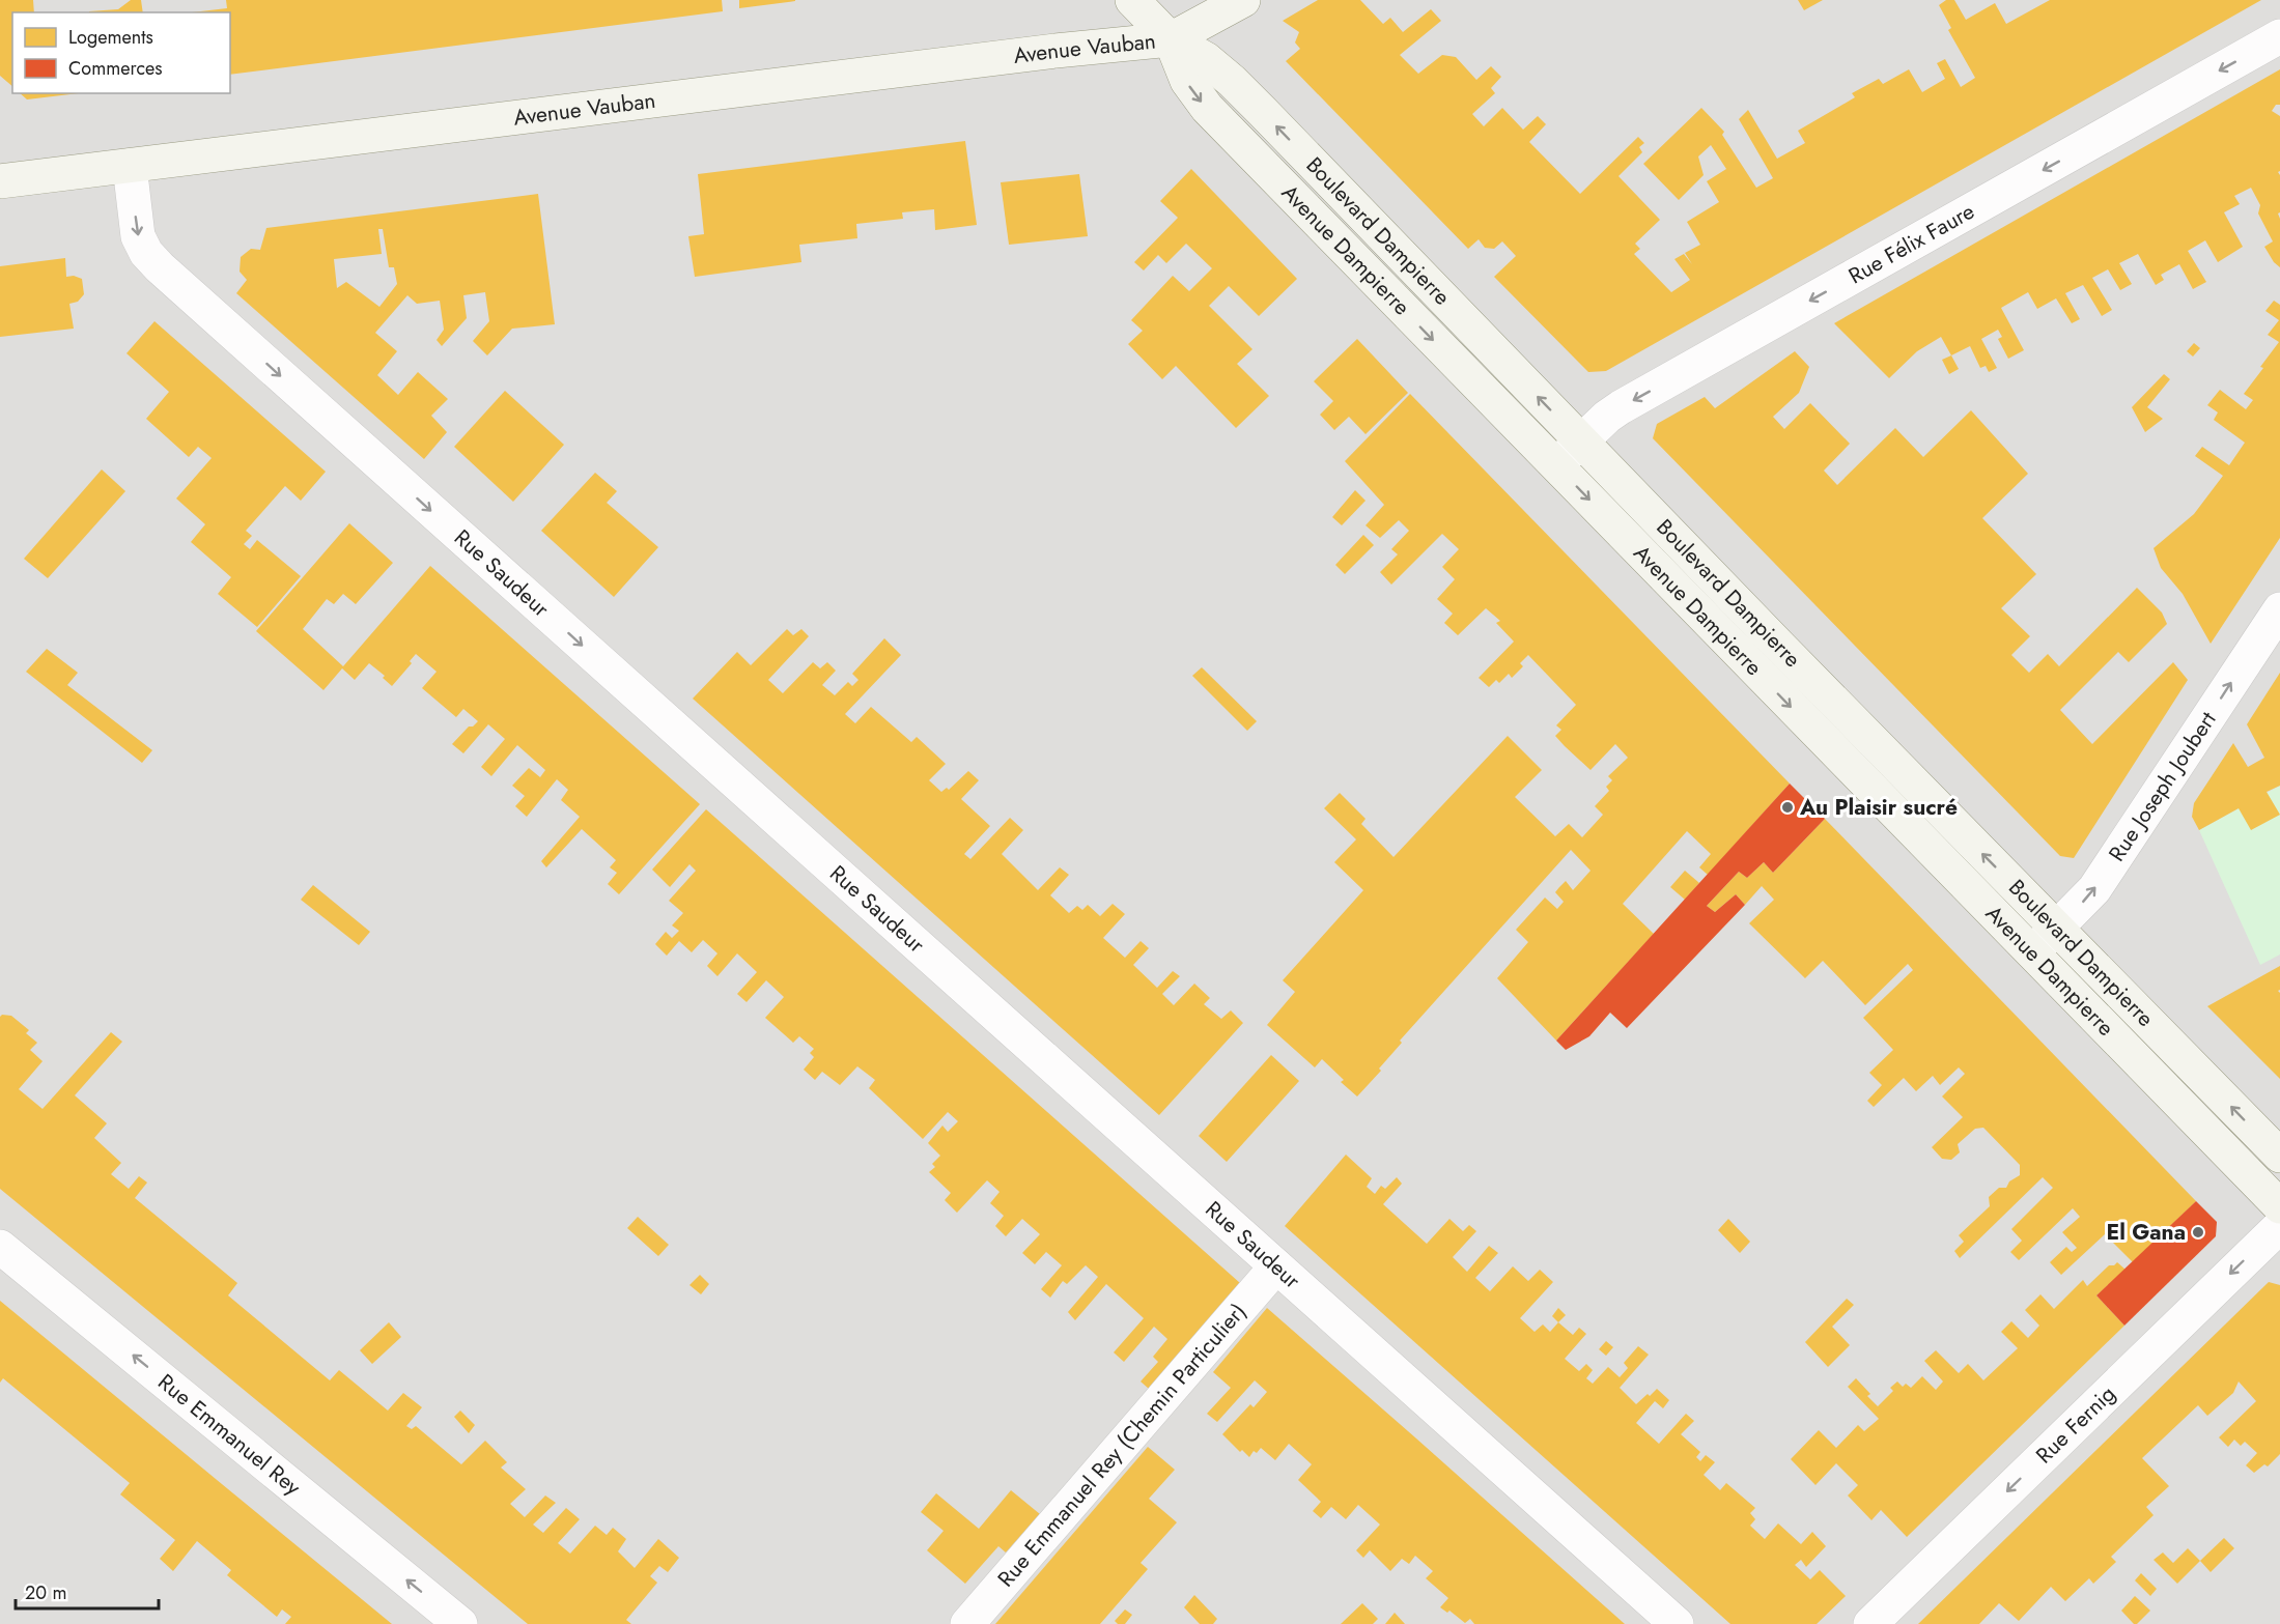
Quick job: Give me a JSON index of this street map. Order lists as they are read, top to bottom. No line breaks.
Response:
{"streets":{"main road":["Avenue Vauban","Boulevard Dampierre","Avenue Dampierre"],"street":["Rue Félix Faure","Rue Saudeur","Rue Joseph Joubert","Rue Fernig","Rue Emmanuel Rey","Rue Emmanuel Rey (Chemin Particulier)"]},"crossings":[["Avenue Vauban","Boulevard Dampierre"],["Avenue Vauban","Avenue Dampierre"],["Avenue Vauban","Rue Saudeur"],["Boulevard Dampierre","Rue Félix Faure"],["Boulevard Dampierre","Avenue Dampierre"],["Boulevard Dampierre","Rue Joseph Joubert"],["Rue Félix Faure","Avenue Dampierre"],["Avenue Dampierre","Rue Joseph Joubert"],["Rue Saudeur","Rue Emmanuel Rey (Chemin Particulier)"]],"one_way":["Boulevard Dampierre","Rue Félix Faure","Avenue Dampierre","Rue Saudeur","Rue Joseph Joubert","Rue Fernig","Rue Emmanuel Rey"],"places":["Au Plaisir sucré","El Gana"],"legend":["Logements","Commerces"],"scale_bar":"20 m"}
